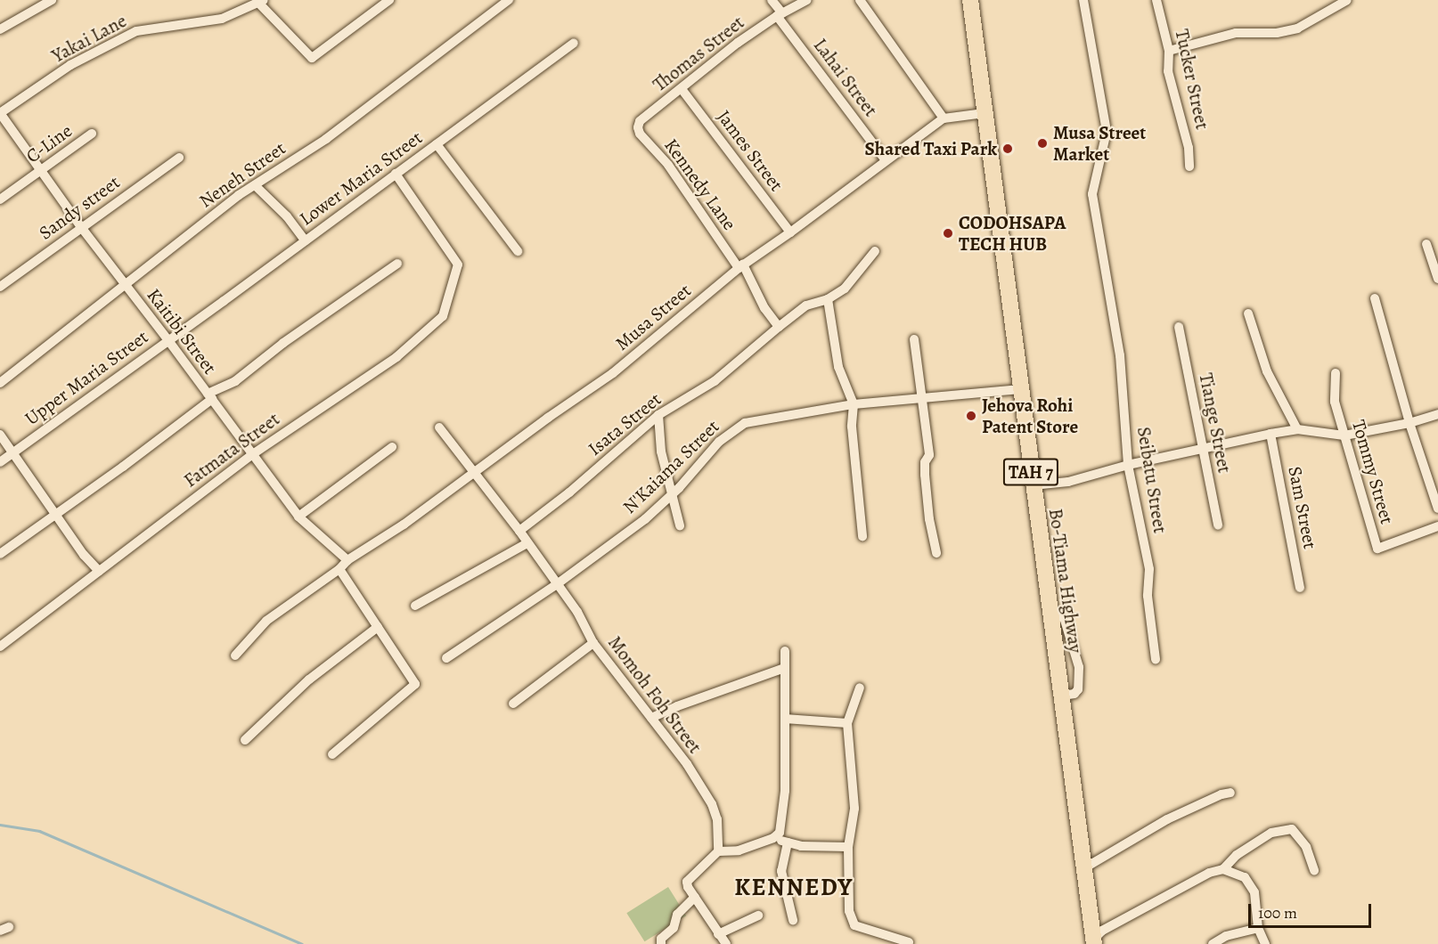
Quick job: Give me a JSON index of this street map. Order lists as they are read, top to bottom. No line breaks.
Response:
{"streets":{"highway":["TAH 7","Bo-Tiama Highway"],"street":["Yakai Lane","Thomas Street","Lahai Street","Tucker Street","C-Line","James Street","Neneh Street","Lower Maria Street","Kennedy Lane","Sandy street","Musa Street","Kaitibi Street","Upper Maria Street","Tiange Street","Isata Street","Fatmata Street","N'Kaiama Street","Tommy Street","Seibatu Street","Sam Street","Momoh Foh Street"]},"crossings":[["Yakai Lane","Kaitibi Street"],["Thomas Street","Lahai Street"],["Thomas Street","James Street"],["Thomas Street","Kennedy Lane"],["Lahai Street","Musa Street"],["C-Line","Kaitibi Street"],["James Street","Musa Street"],["Neneh Street","Kaitibi Street"],["Lower Maria Street","Kaitibi Street"],["Lower Maria Street","Upper Maria Street"],["Lower Maria Street","Fatmata Street"],["Kennedy Lane","Musa Street"],["Sandy street","Kaitibi Street"],["Musa Street","Kaitibi Street"],["Musa Street","Bo-Tiama Highway"],["Musa Street","Momoh Foh Street"],["Kaitibi Street","Upper Maria Street"],["Kaitibi Street","Fatmata Street"],["Isata Street","Momoh Foh Street"],["N'Kaiama Street","Bo-Tiama Highway"],["N'Kaiama Street","Momoh Foh Street"]],"districts":["KENNEDY"],"places":["Musa Street Market","Shared Taxi Park","CODOHSAPA TECH HUB","Jehova Rohi Patent Store"],"scale_bar":"100 m"}
